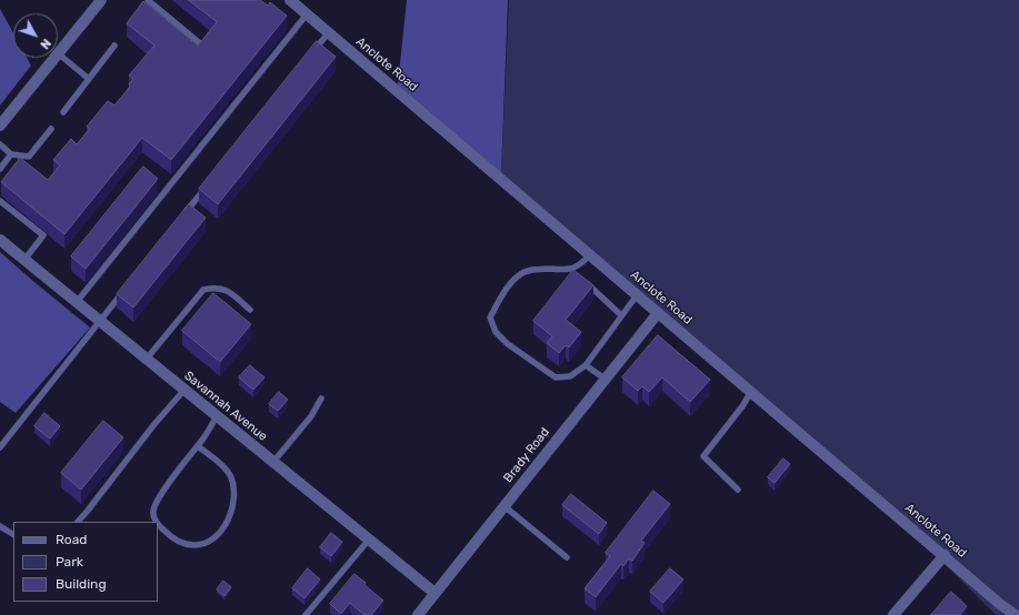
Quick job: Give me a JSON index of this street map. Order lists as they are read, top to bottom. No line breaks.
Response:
{"streets":{"street":["Anclote Road","Savannah Avenue","Brady Road"]},"crossings":[["Anclote Road","Brady Road"],["Savannah Avenue","Brady Road"]],"legend":["Road","Park","Building"],"north":"bottom right"}
